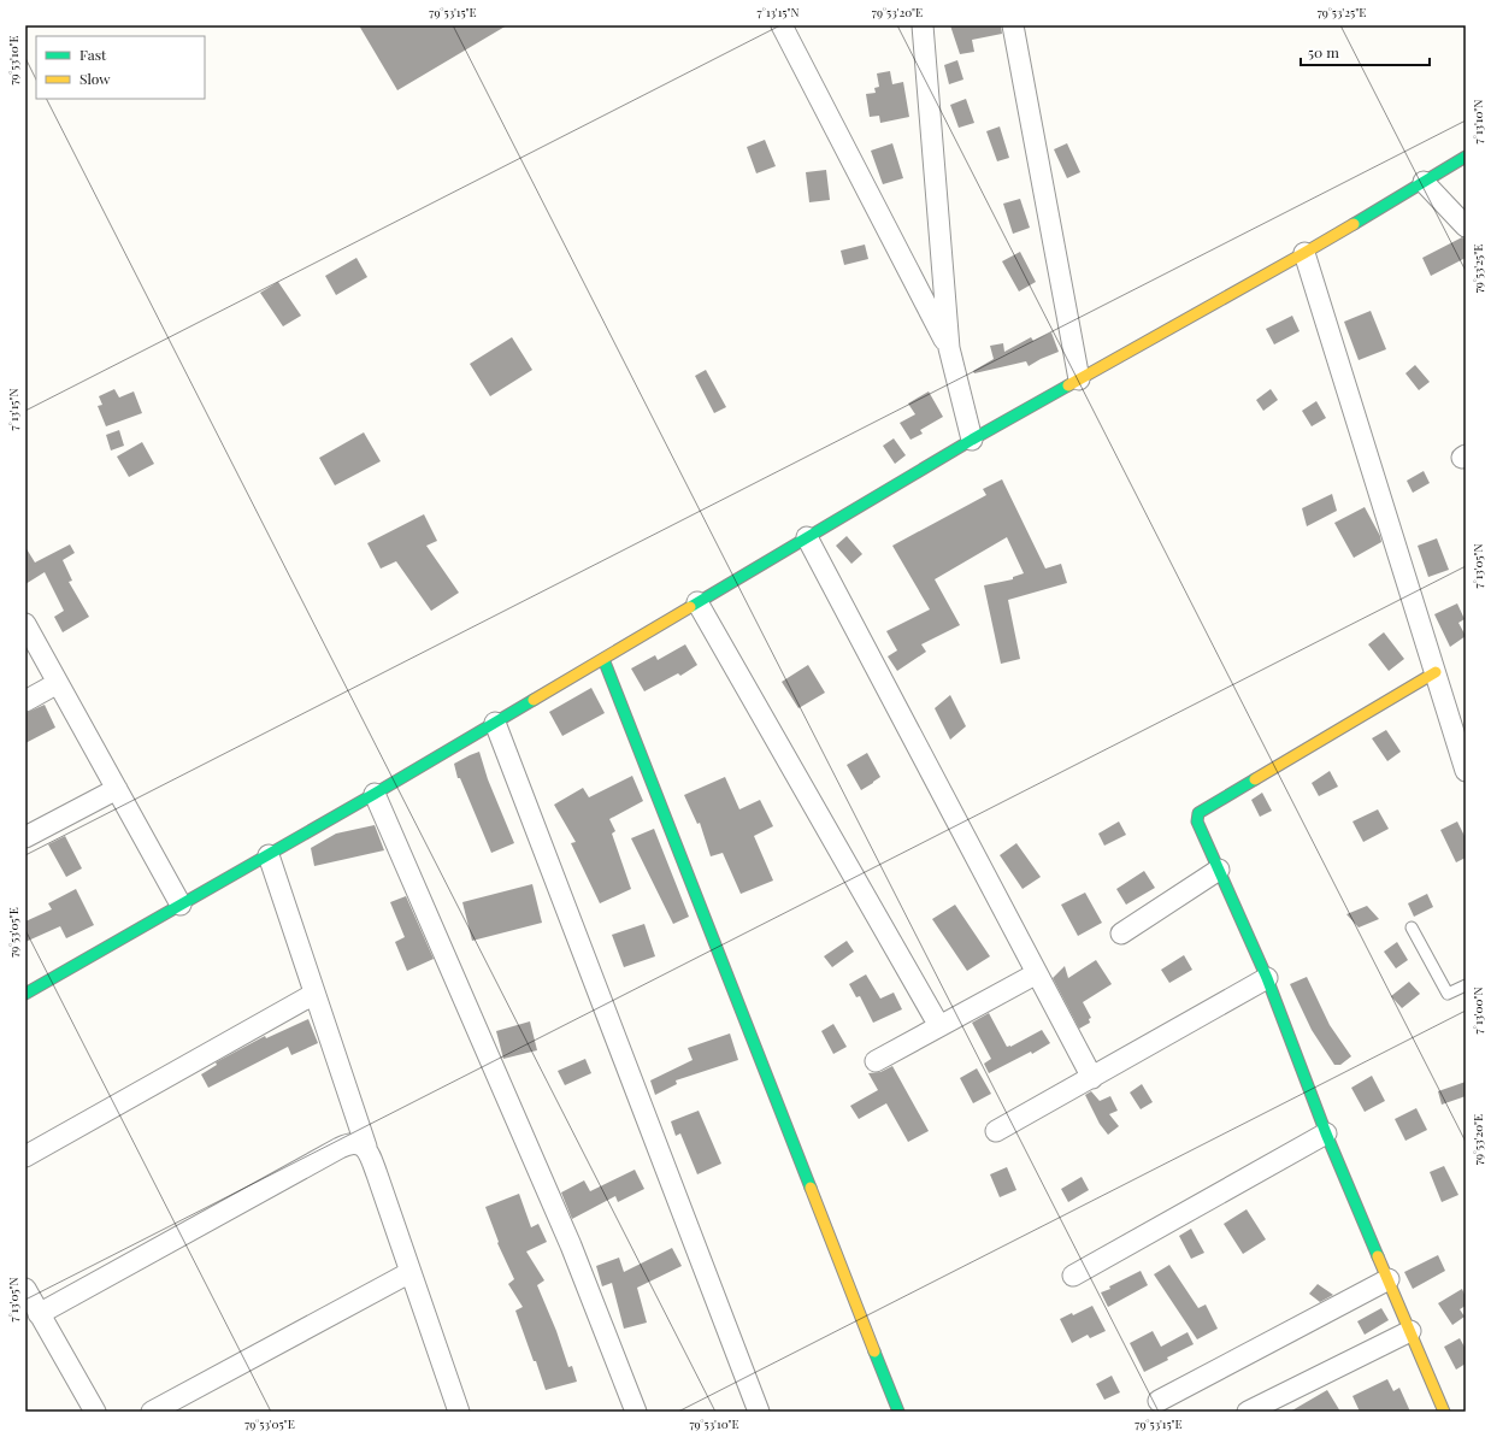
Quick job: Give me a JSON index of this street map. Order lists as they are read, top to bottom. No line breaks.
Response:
{"legend":["Fast","Slow"],"scale_bar":"50 m","coordinates":["79°53'15\"E","7°13'15\"N","79°53'20\"E","79°53'25\"E","79°53'10\"E","7°13'10\"N","7°13'05\"N","79°53'05\"E","7°13'00\"N"]}
